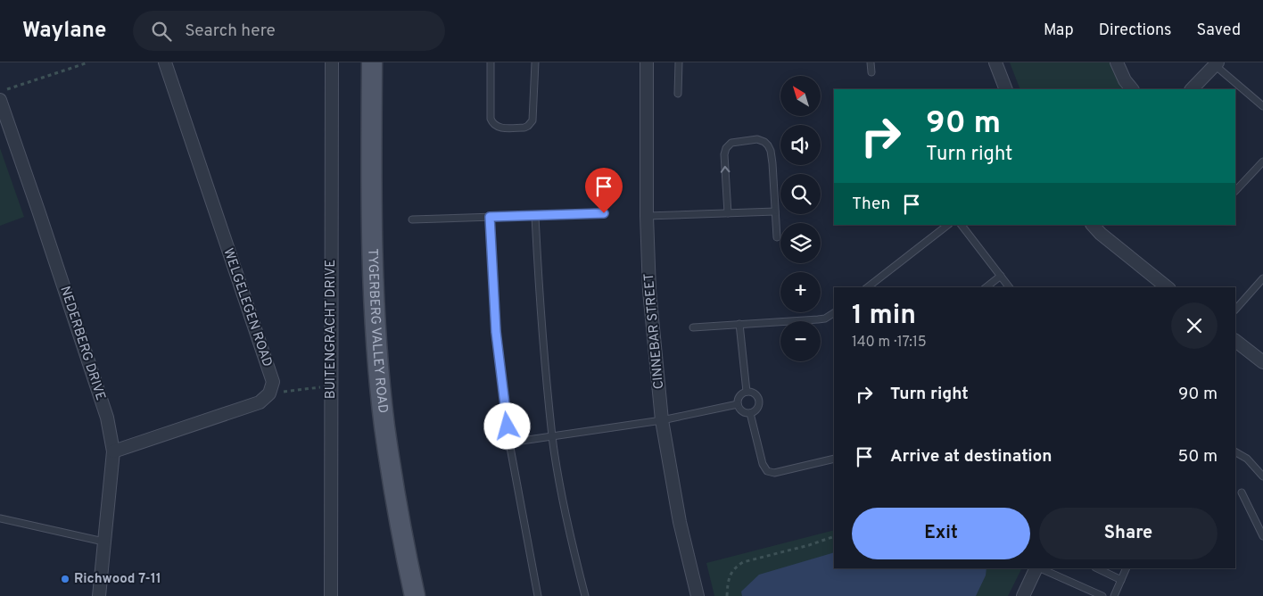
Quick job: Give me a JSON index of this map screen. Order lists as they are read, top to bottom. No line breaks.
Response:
{"streets":{"main road":["TYGERBERG VALLEY ROAD"],"street":["WELGELEGEN ROAD","BUITENGRACHT DRIVE","CINNEBAR STREET","NEDERBERG DRIVE"]},"places":["Richwood 7-11"],"north":"top left","page":{"header":"Waylane","search":"Search here","nav":["Map","Directions","Saved"],"map_buttons":["+","−"],"turn":["90 m","Turn right"],"then":"Then","heading":["1 min","140 m · 17:15"],"list":[{"name":"Turn right","value":"90 m"},{"name":"Arrive at destination","value":"50 m"}],"buttons":["Exit","Share"]}}
